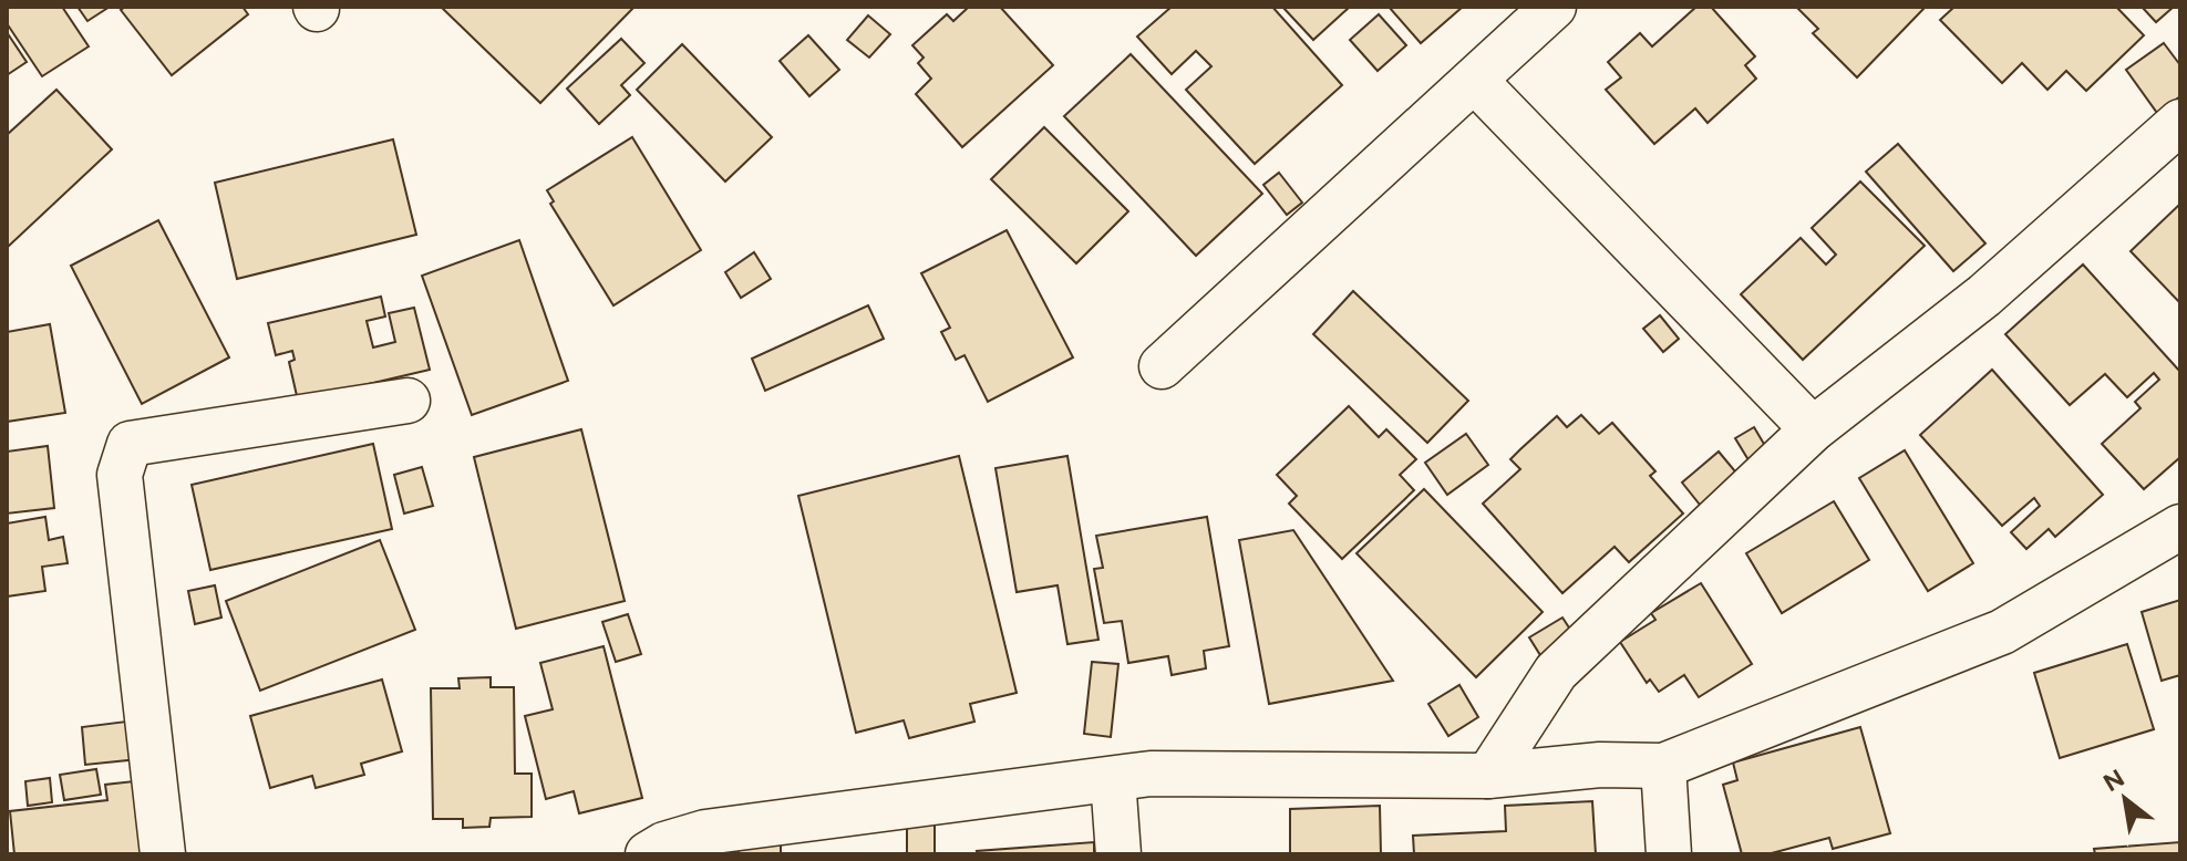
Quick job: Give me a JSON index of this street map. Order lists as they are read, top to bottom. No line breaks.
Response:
{"north":"top left"}
